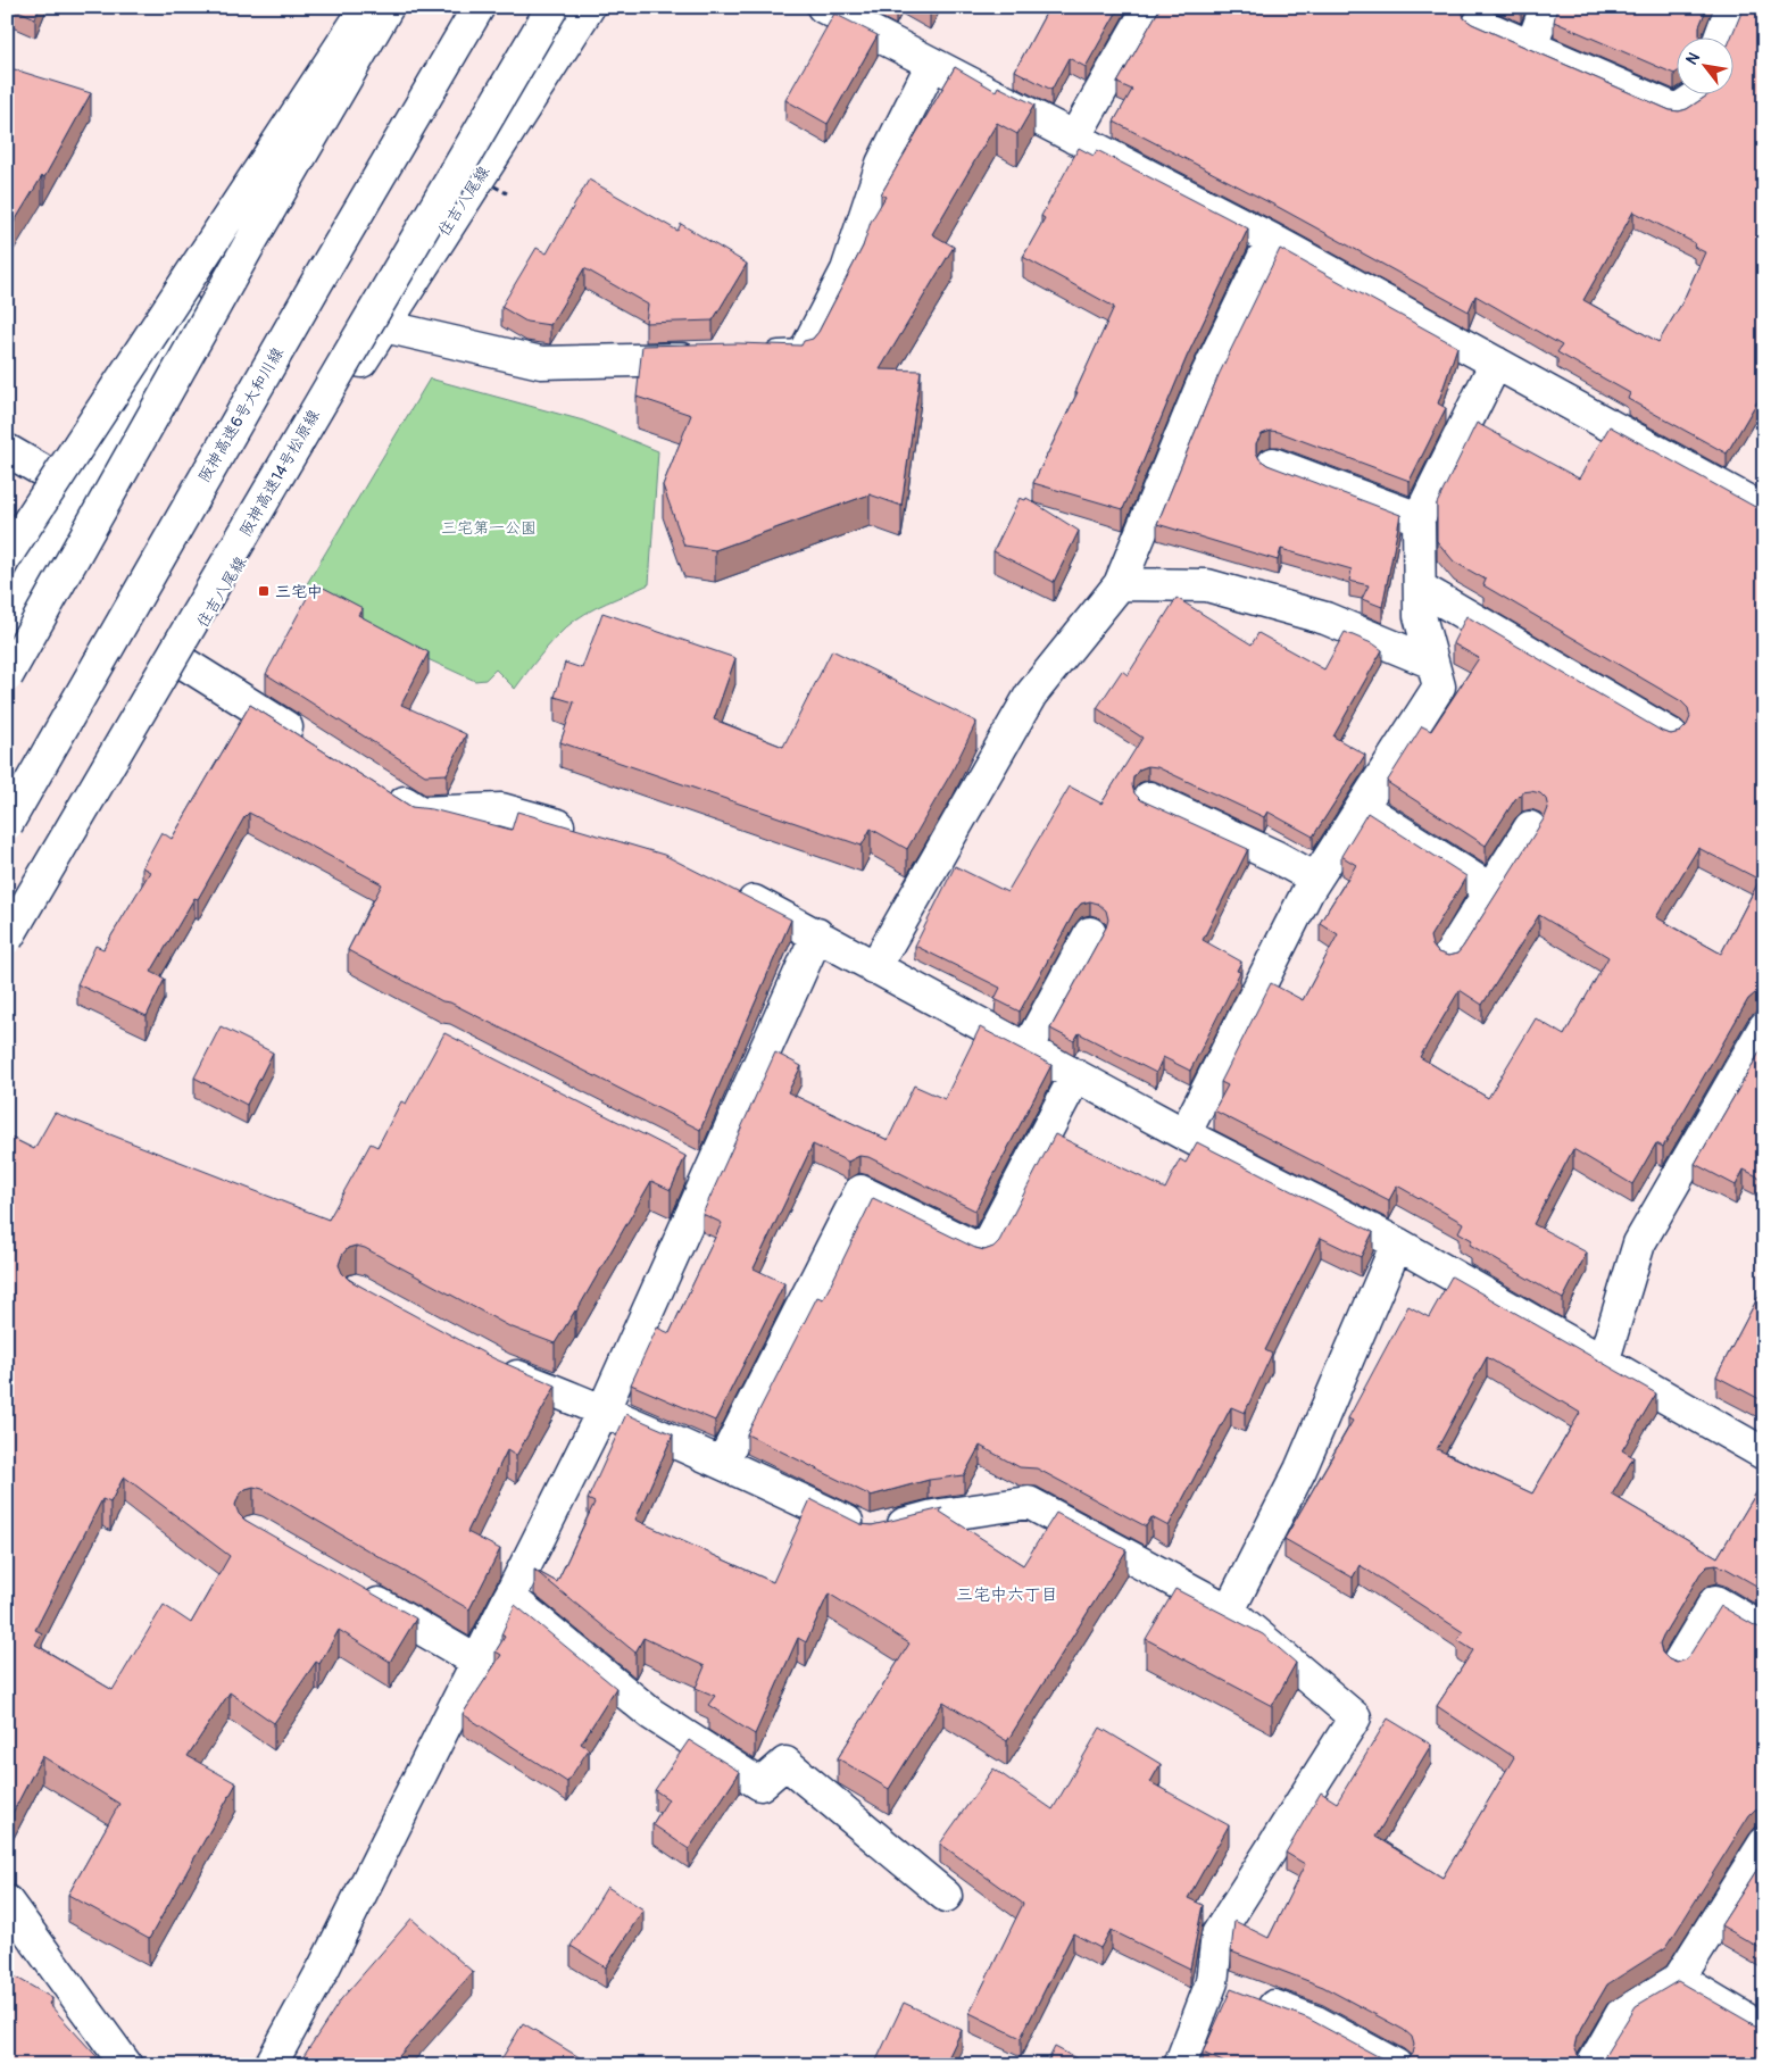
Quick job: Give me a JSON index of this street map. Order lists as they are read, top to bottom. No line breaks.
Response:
{"streets":{"main road":["住吉八尾線","阪神高速6号大和川線","阪神高速14号松原線"]},"districts":["三宅中六丁目"],"parks":["三宅第一公園"],"places":{"transit":["三宅中"]},"north":"top left"}
